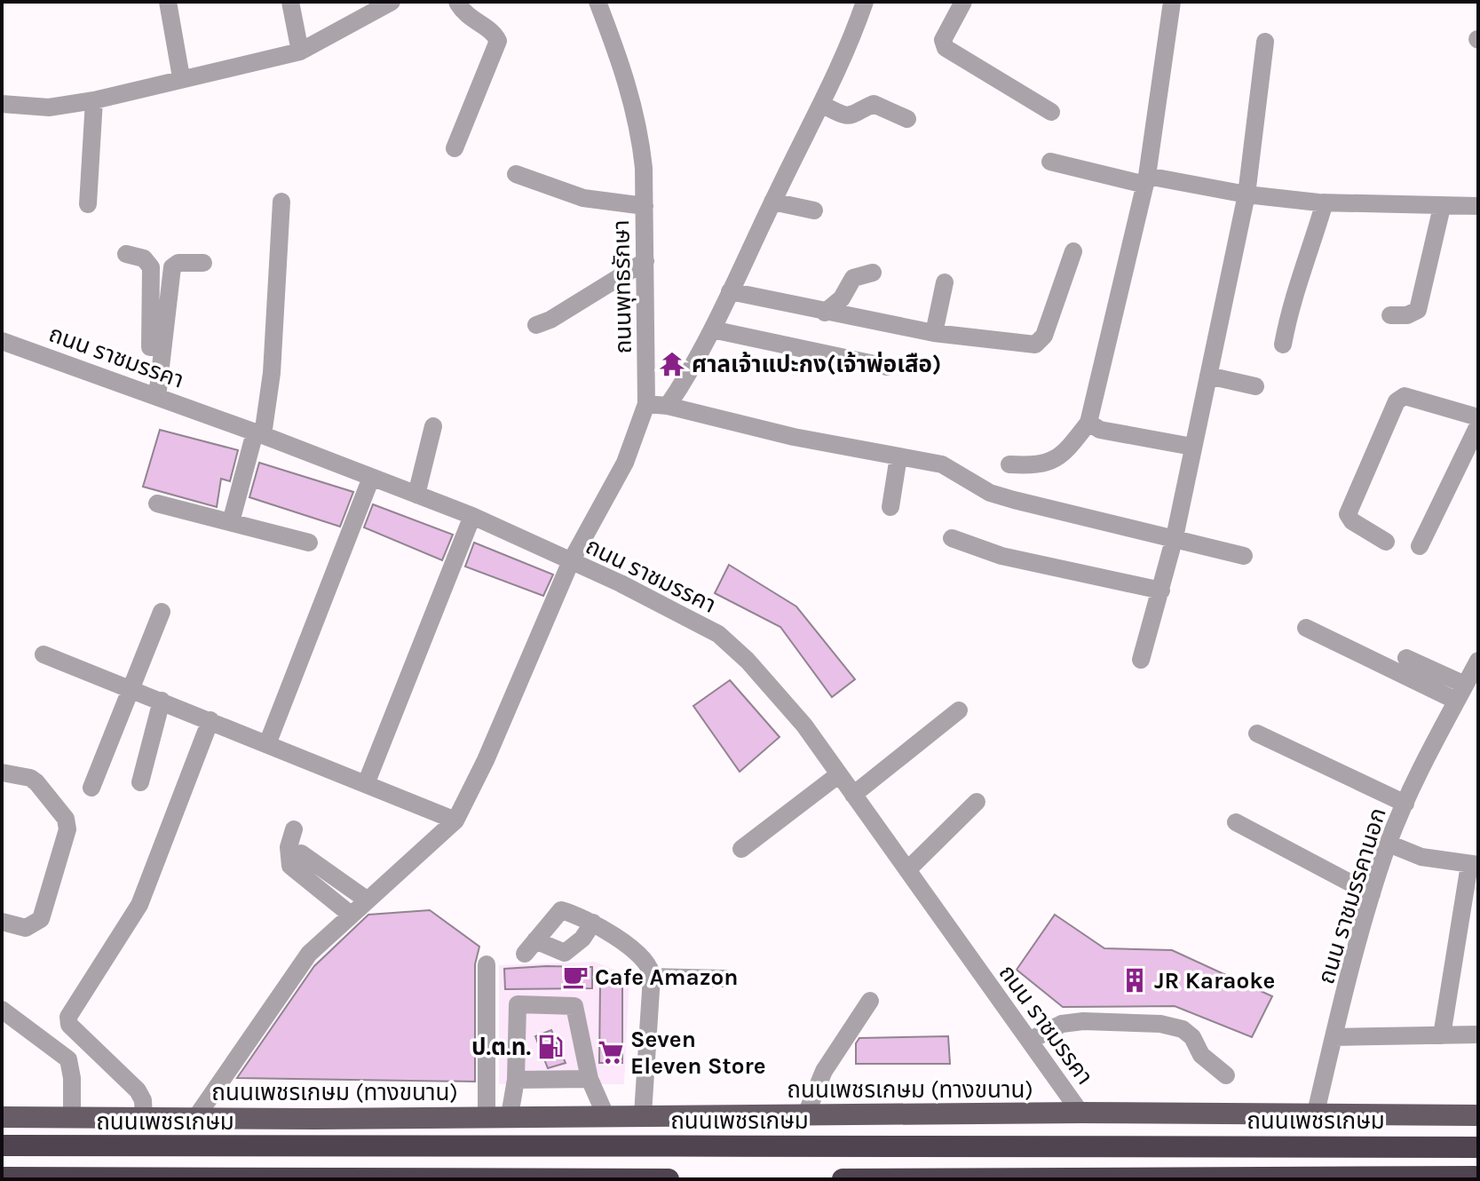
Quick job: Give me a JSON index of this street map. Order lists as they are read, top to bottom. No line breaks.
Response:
{"streets":{"highway":["ถนนเพชรเกษม"],"main road":["ถนนเพชรเกษม (ทางขนาน)"],"street":["ถนนพุทธรักษา","ถนน ราชมรรคา","ถนน ราชมรรคานอก"]},"crossings":[["ถนนพุทธรักษา","ถนน ราชมรรคา"],["ถนน ราชมรรคา","ถนนเพชรเกษม (ทางขนาน)"],["ถนน ราชมรรคานอก","ถนนเพชรเกษม (ทางขนาน)"]],"places":{"temple":["ศาลเจ้าแปะกง(เจ้าพ่อเสือ)"],"cafe":["Cafe Amazon"],"building":["JR Karaoke"],"fuel station":["ป.ต.ท."],"supermarket":["Seven Eleven Store"]}}
